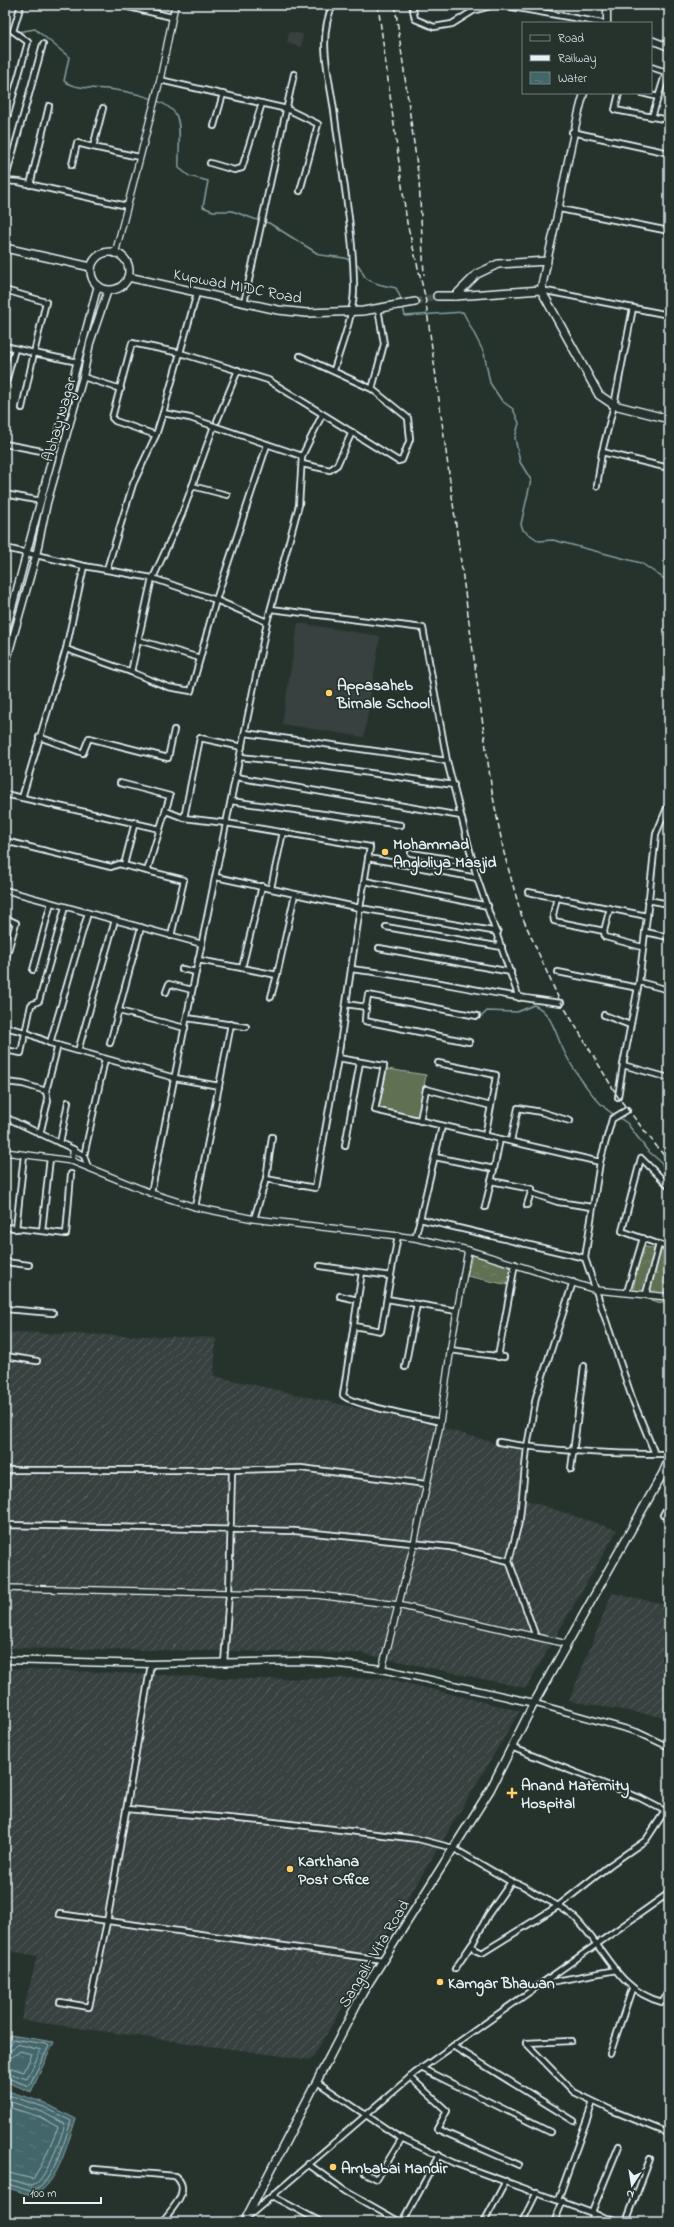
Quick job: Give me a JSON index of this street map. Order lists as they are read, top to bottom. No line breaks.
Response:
{"streets":{"main road":["Kupwad MIDC Road","Abhay Nagar","Sangali- Vita Road"]},"crossings":[["Kupwad MIDC Road","Abhay Nagar"]],"places":{"other":["Appasaheb Birnale School","Mohammad Angloliya Masjid","Karkhana Post Office","Kamgar Bhawan","Ambabai Mandir"],"health":["Anand Maternity Hospital"]},"legend":["Road","Railway","Water"],"scale_bar":"100 m","north":"bottom"}
